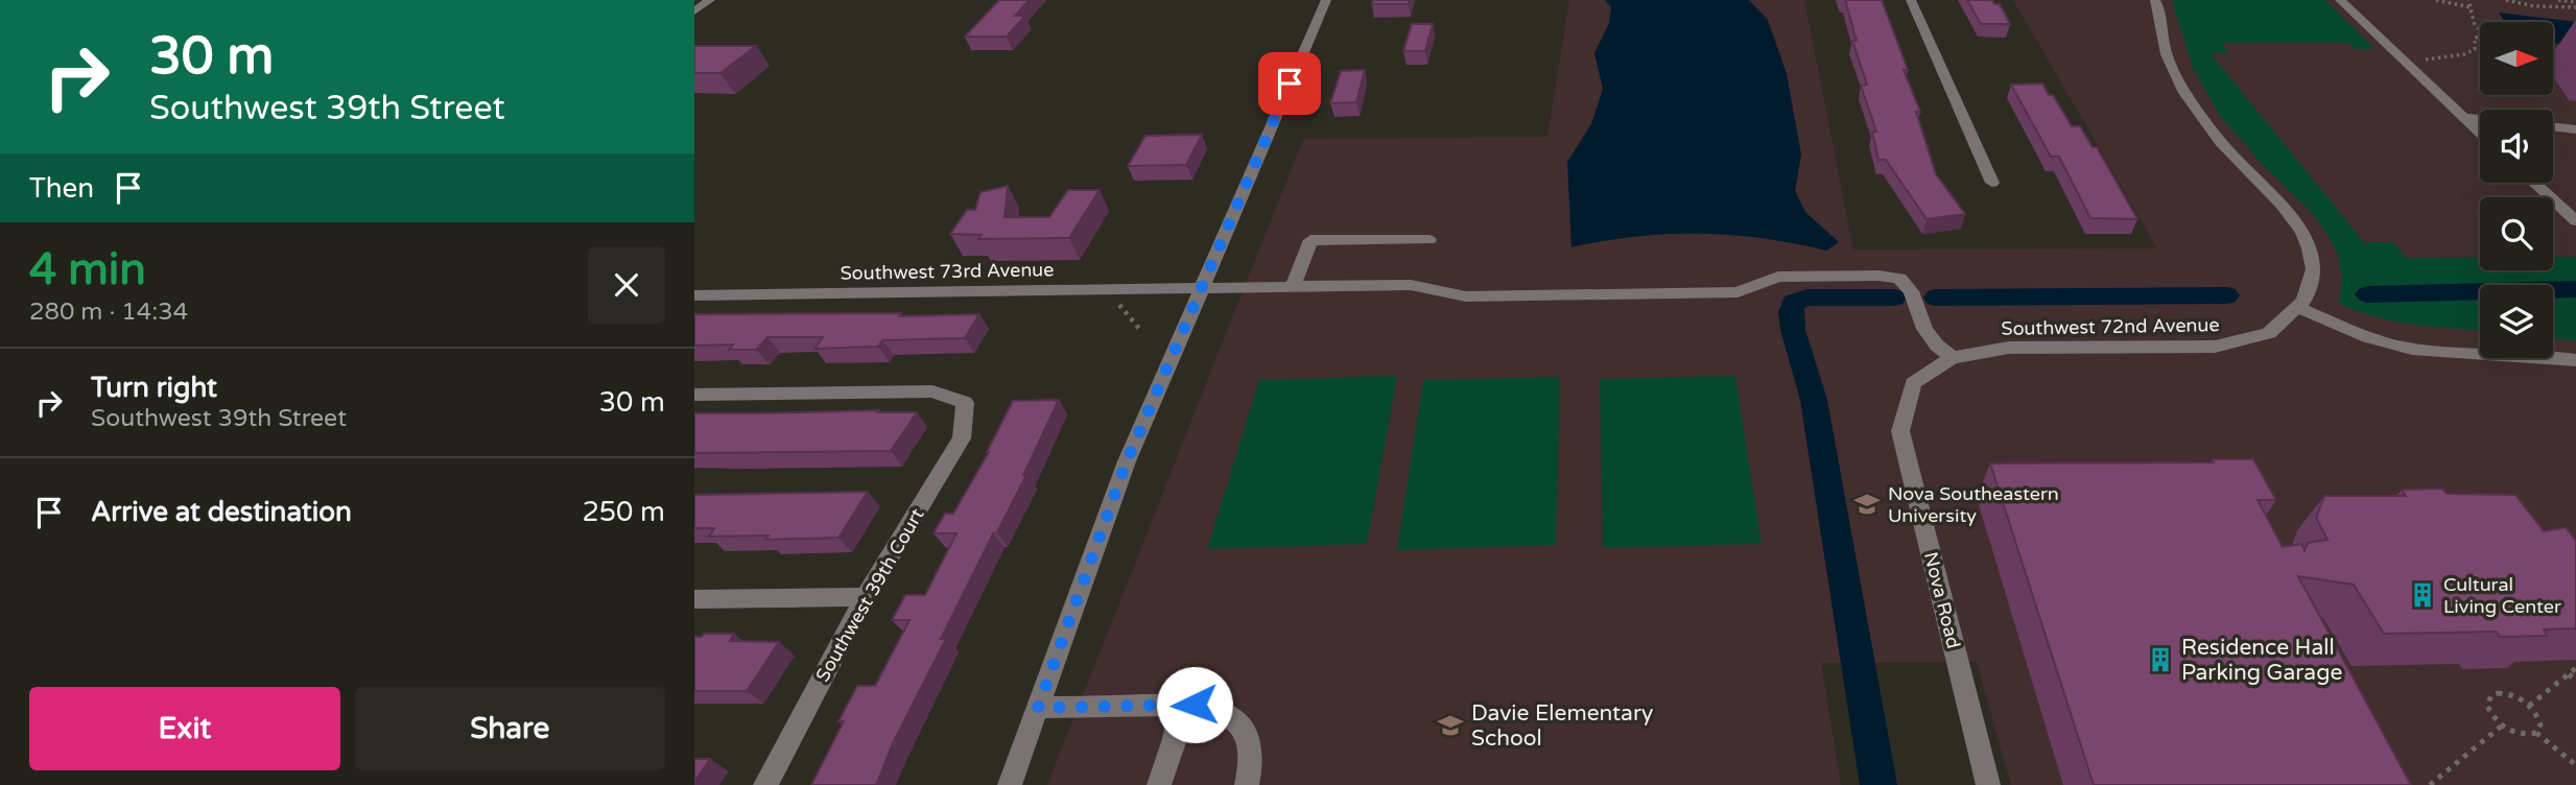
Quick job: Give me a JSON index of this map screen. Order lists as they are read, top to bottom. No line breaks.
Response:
{"streets":{"street":["Southwest 73rd Avenue","Southwest 72nd Avenue","Southwest 39th Court","Nova Road"]},"crossings":[["Southwest 73rd Avenue","Southwest 72nd Avenue"],["Southwest 72nd Avenue","Nova Road"]],"places":{"school or university":["Nova Southeastern University","Davie Elementary School"],"building":["Cultural Living Center","Residence Hall Parking Garage"]},"north":"right","page":{"turn":["30 m","Southwest 39th Street"],"then":"Then","heading":["4 min","280 m · 14:34"],"list":[{"name":"Turn right","note":"Southwest 39th Street","value":"30 m"},{"name":"Arrive at destination","value":"250 m"}],"buttons":["Exit","Share"]}}
